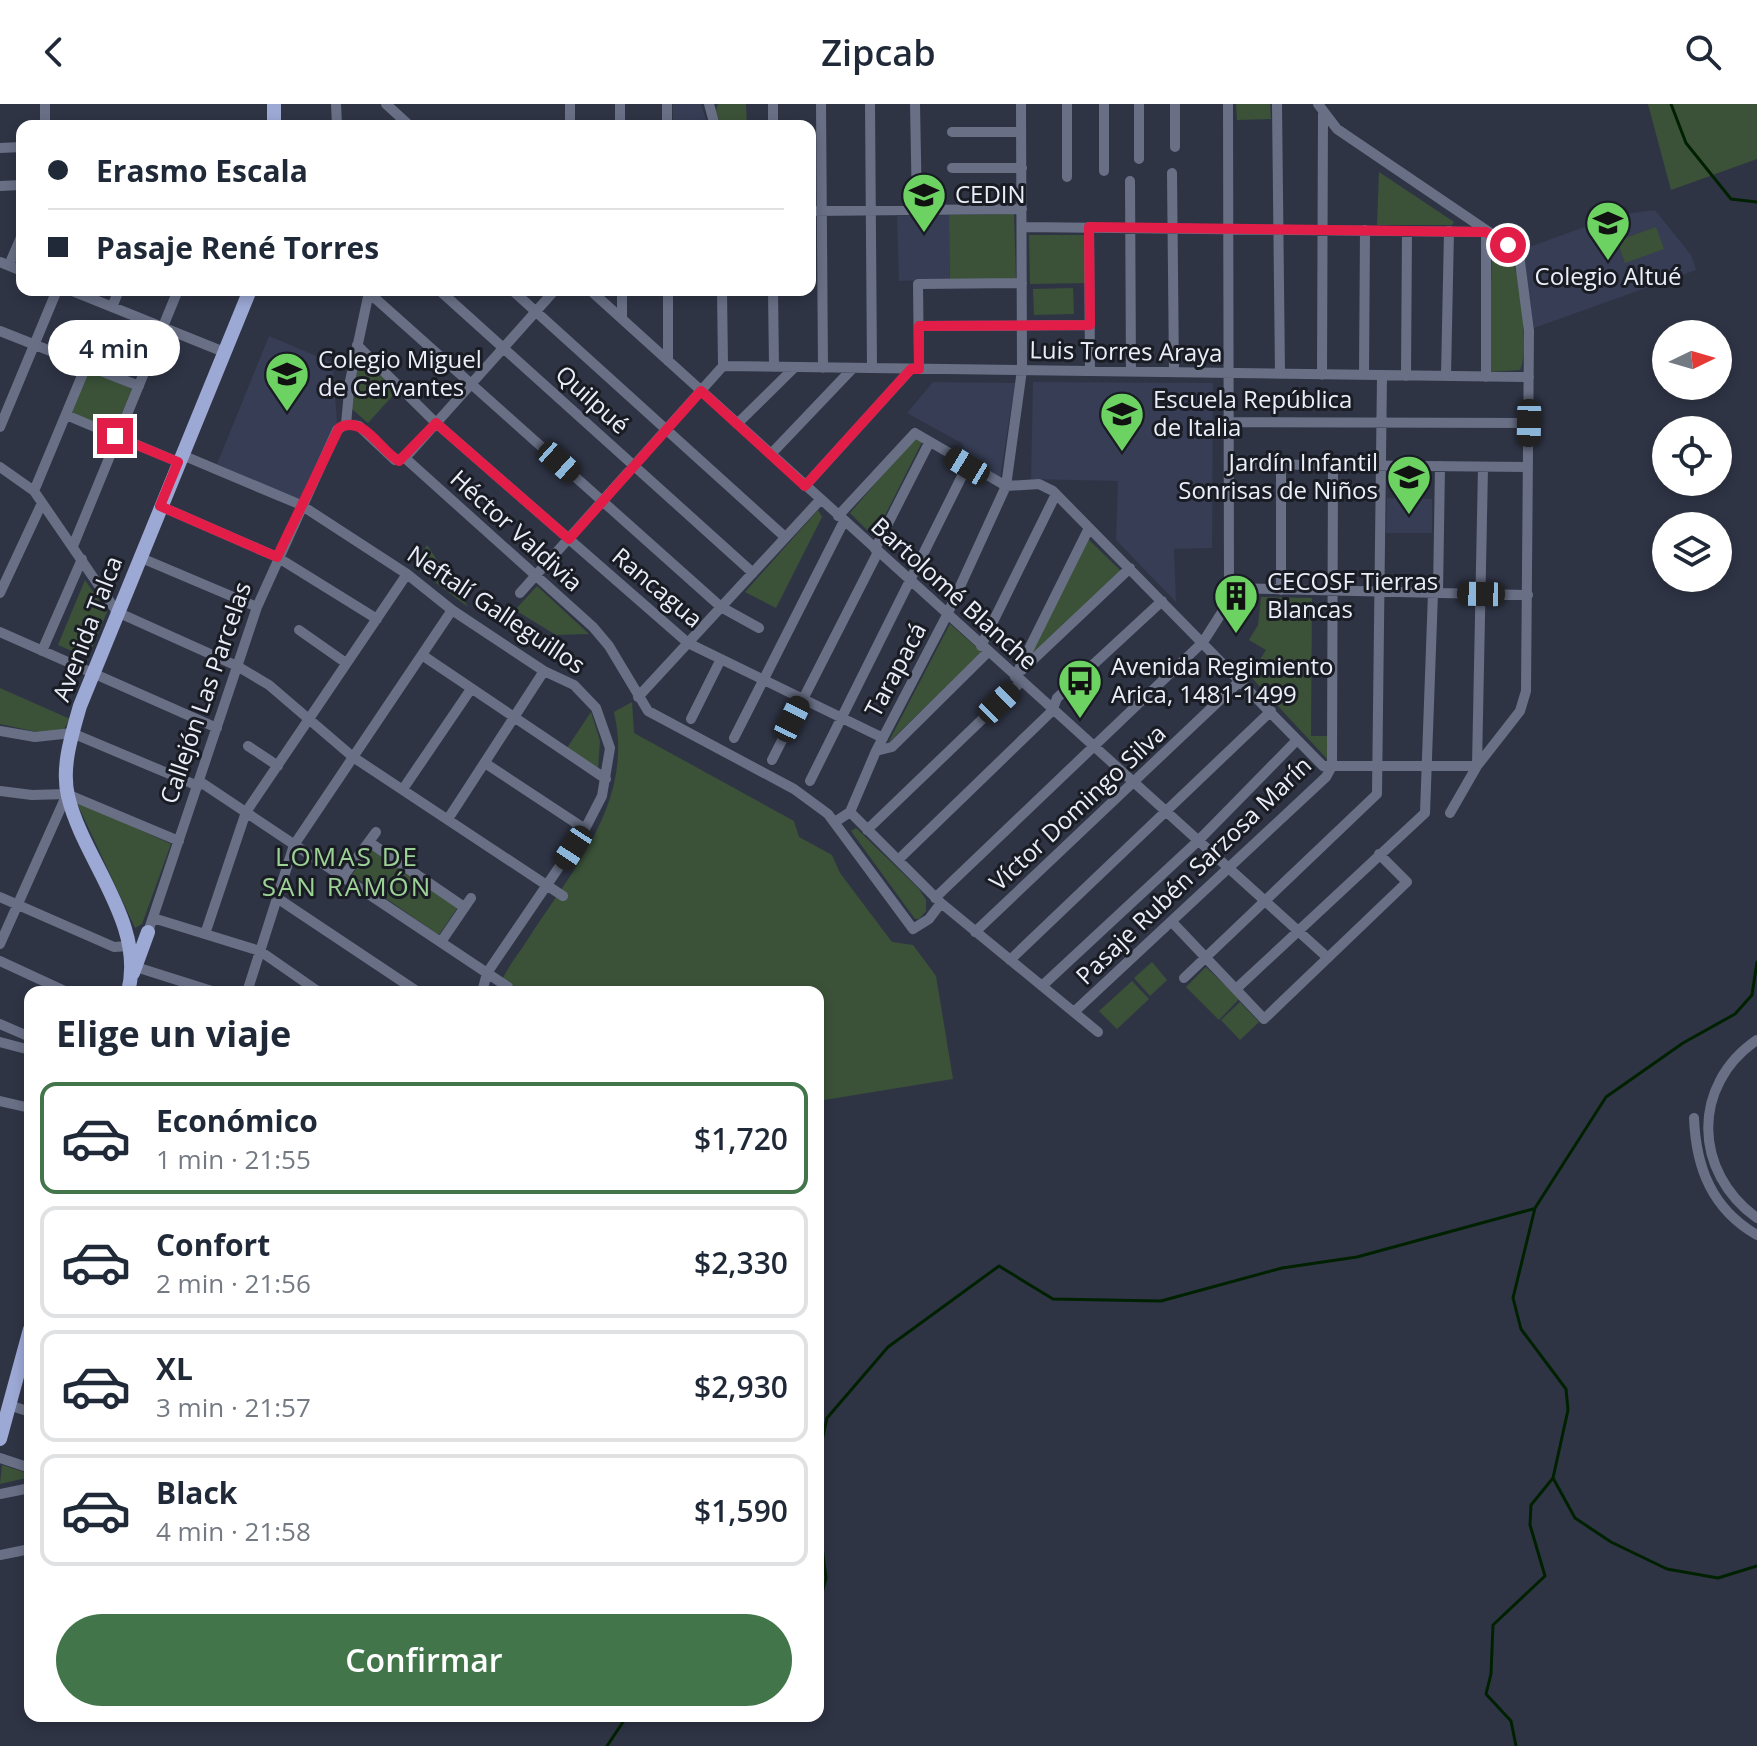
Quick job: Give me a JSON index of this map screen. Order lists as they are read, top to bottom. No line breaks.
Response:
{"streets":{"main road":["Avenida Talca"],"street":["Luis Torres Araya","Quilpué","Héctor Valdivia","Rancagua","Bartolomé Blanche","Neftalí Galleguillos","Tarapacá","Callejón Las Parcelas","Víctor Domingo Silva","Pasaje Rubén Sarzosa Marín"]},"crossings":[["Luis Torres Araya","Tarapacá"],["Héctor Valdivia","Callejón Las Parcelas"],["Rancagua","Tarapacá"],["Rancagua","Callejón Las Parcelas"],["Bartolomé Blanche","Tarapacá"],["Bartolomé Blanche","Víctor Domingo Silva"],["Bartolomé Blanche","Pasaje Rubén Sarzosa Marín"],["Neftalí Galleguillos","Avenida Talca"],["Neftalí Galleguillos","Callejón Las Parcelas"]],"districts":["LOMAS DE SAN RAMÓN"],"places":{"school or university":["CEDIN","Colegio Altué","Colegio Miguel de Cervantes","Escuela República de Italia","Jardín Infantil Sonrisas de Niños"],"building":["CECOSF Tierras Blancas"],"bus stop":["Avenida Regimiento Arica, 1481-1499"]},"north":"right","page":{"header":"Zipcab","banner":["Erasmo Escala","Pasaje René Torres"],"bubble":"4 min","heading":"Elige un viaje","list":[{"name":"Económico","note":"1 min · 21:55","value":"$1,720"},{"name":"Confort","note":"2 min · 21:56","value":"$2,330"},{"name":"XL","note":"3 min · 21:57","value":"$2,930"},{"name":"Black","note":"4 min · 21:58","value":"$1,590"}],"buttons":"Confirmar"}}
